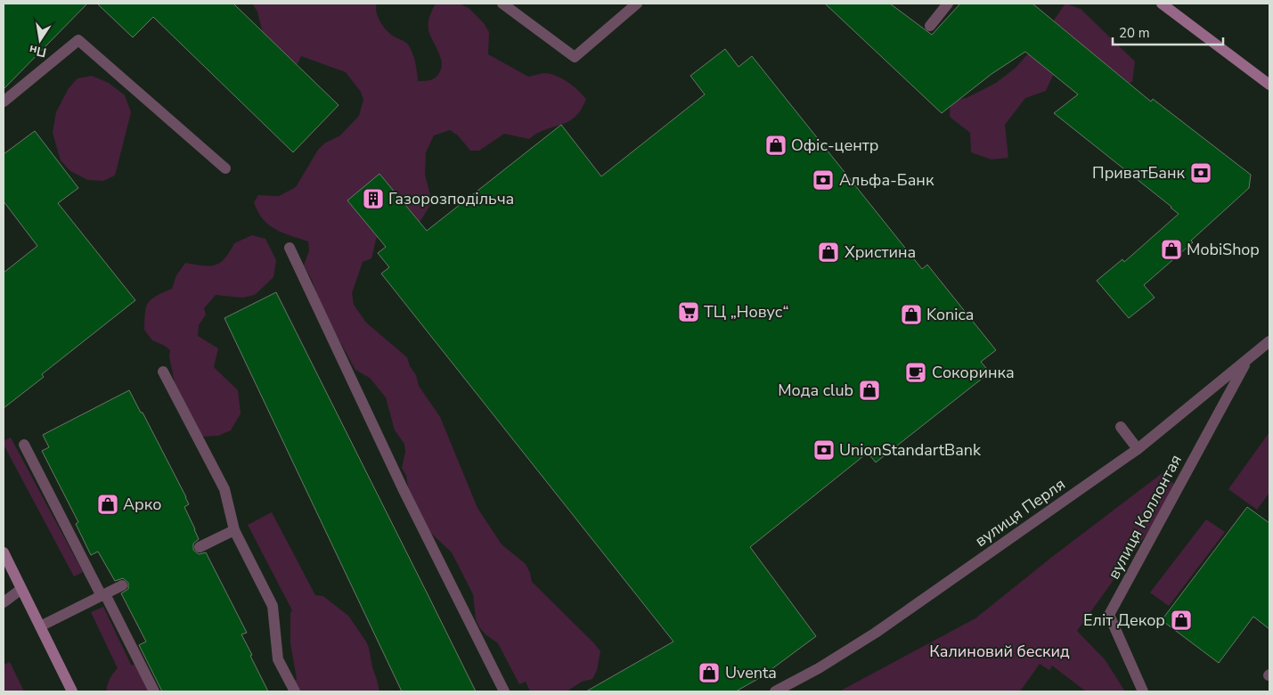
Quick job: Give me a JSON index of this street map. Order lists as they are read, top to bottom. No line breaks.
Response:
{"streets":{"street":["вулиця Перля","вулиця Коллонтая"]},"crossings":[["вулиця Перля","вулиця Коллонтая"]],"parks":["Калиновий бескид"],"places":{"shop":["Офіс-центр","MobiShop","Христина","Konica","Мода club","Арко","Еліт Декор","Uventa"],"bank":["ПриватБанк","Альфа-Банк","UnionStandartBank"],"building":["Газорозподільча"],"supermarket":["ТЦ „Новус“"],"cafe":["Сокоринка"]},"scale_bar":"20 m","north":"bottom"}
